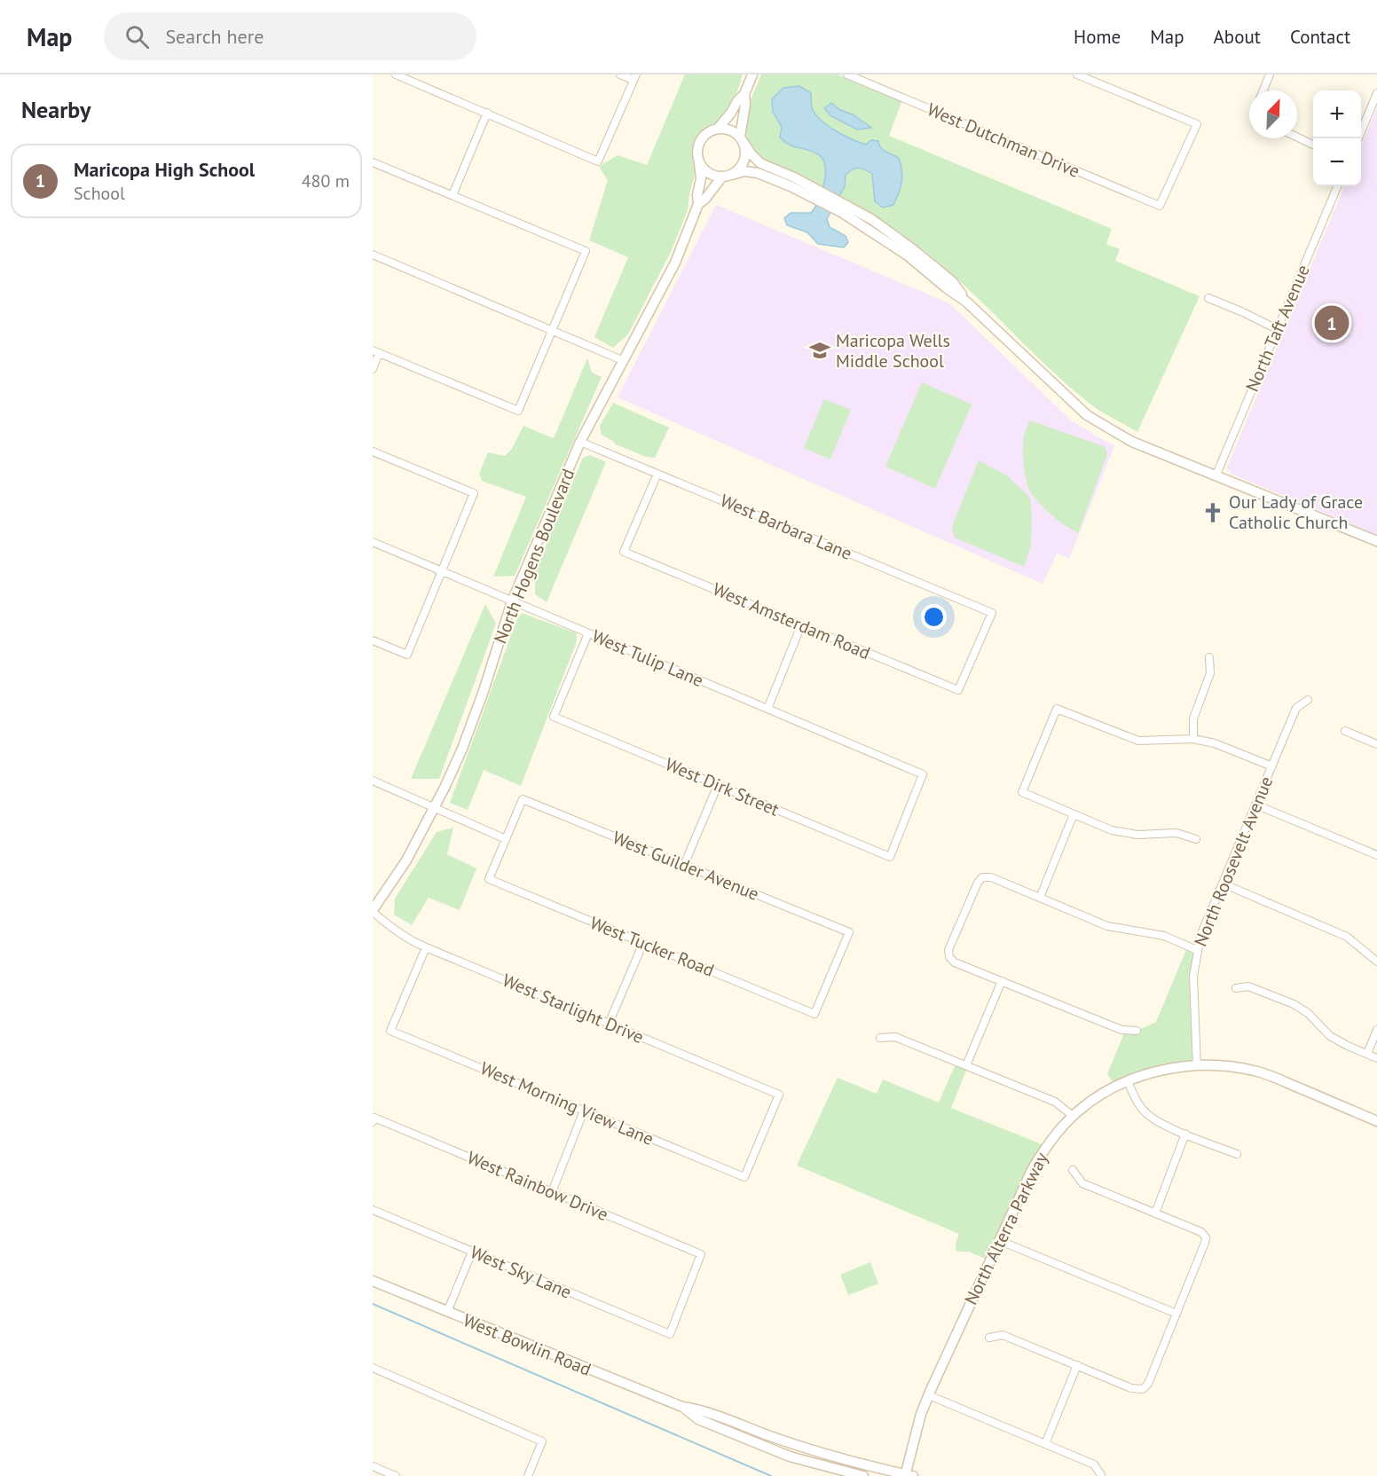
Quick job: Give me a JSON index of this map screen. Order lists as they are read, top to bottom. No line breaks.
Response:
{"streets":{"street":["West Dutchman Drive","North Taft Avenue","West Barbara Lane","North Hogens Boulevard","West Amsterdam Road","West Tulip Lane","West Dirk Street","North Roosevelt Avenue","West Guilder Avenue","West Tucker Road","West Starlight Drive","West Morning View Lane","West Rainbow Drive","North Alterra Parkway","West Sky Lane","West Bowlin Road"]},"crossings":[["West Barbara Lane","North Hogens Boulevard"],["West Barbara Lane","West Amsterdam Road"],["North Hogens Boulevard","West Tulip Lane"],["North Hogens Boulevard","West Starlight Drive"],["West Tulip Lane","West Dirk Street"],["North Roosevelt Avenue","North Alterra Parkway"],["West Guilder Avenue","West Tucker Road"],["West Starlight Drive","West Morning View Lane"],["West Rainbow Drive","West Sky Lane"],["North Alterra Parkway","West Bowlin Road"]],"places":{"school or university":["Maricopa Wells Middle School"],"church":["Our Lady of Grace Catholic Church"]},"north":"top right","page":{"header":"Map","search":"Search here","nav":["Home","Map","About","Contact"],"heading":"Nearby","map_buttons":["+","−"],"list":[{"mark":"1","name":"Maricopa High School","note":"School","value":"480 m"}],"pins":"1"}}
